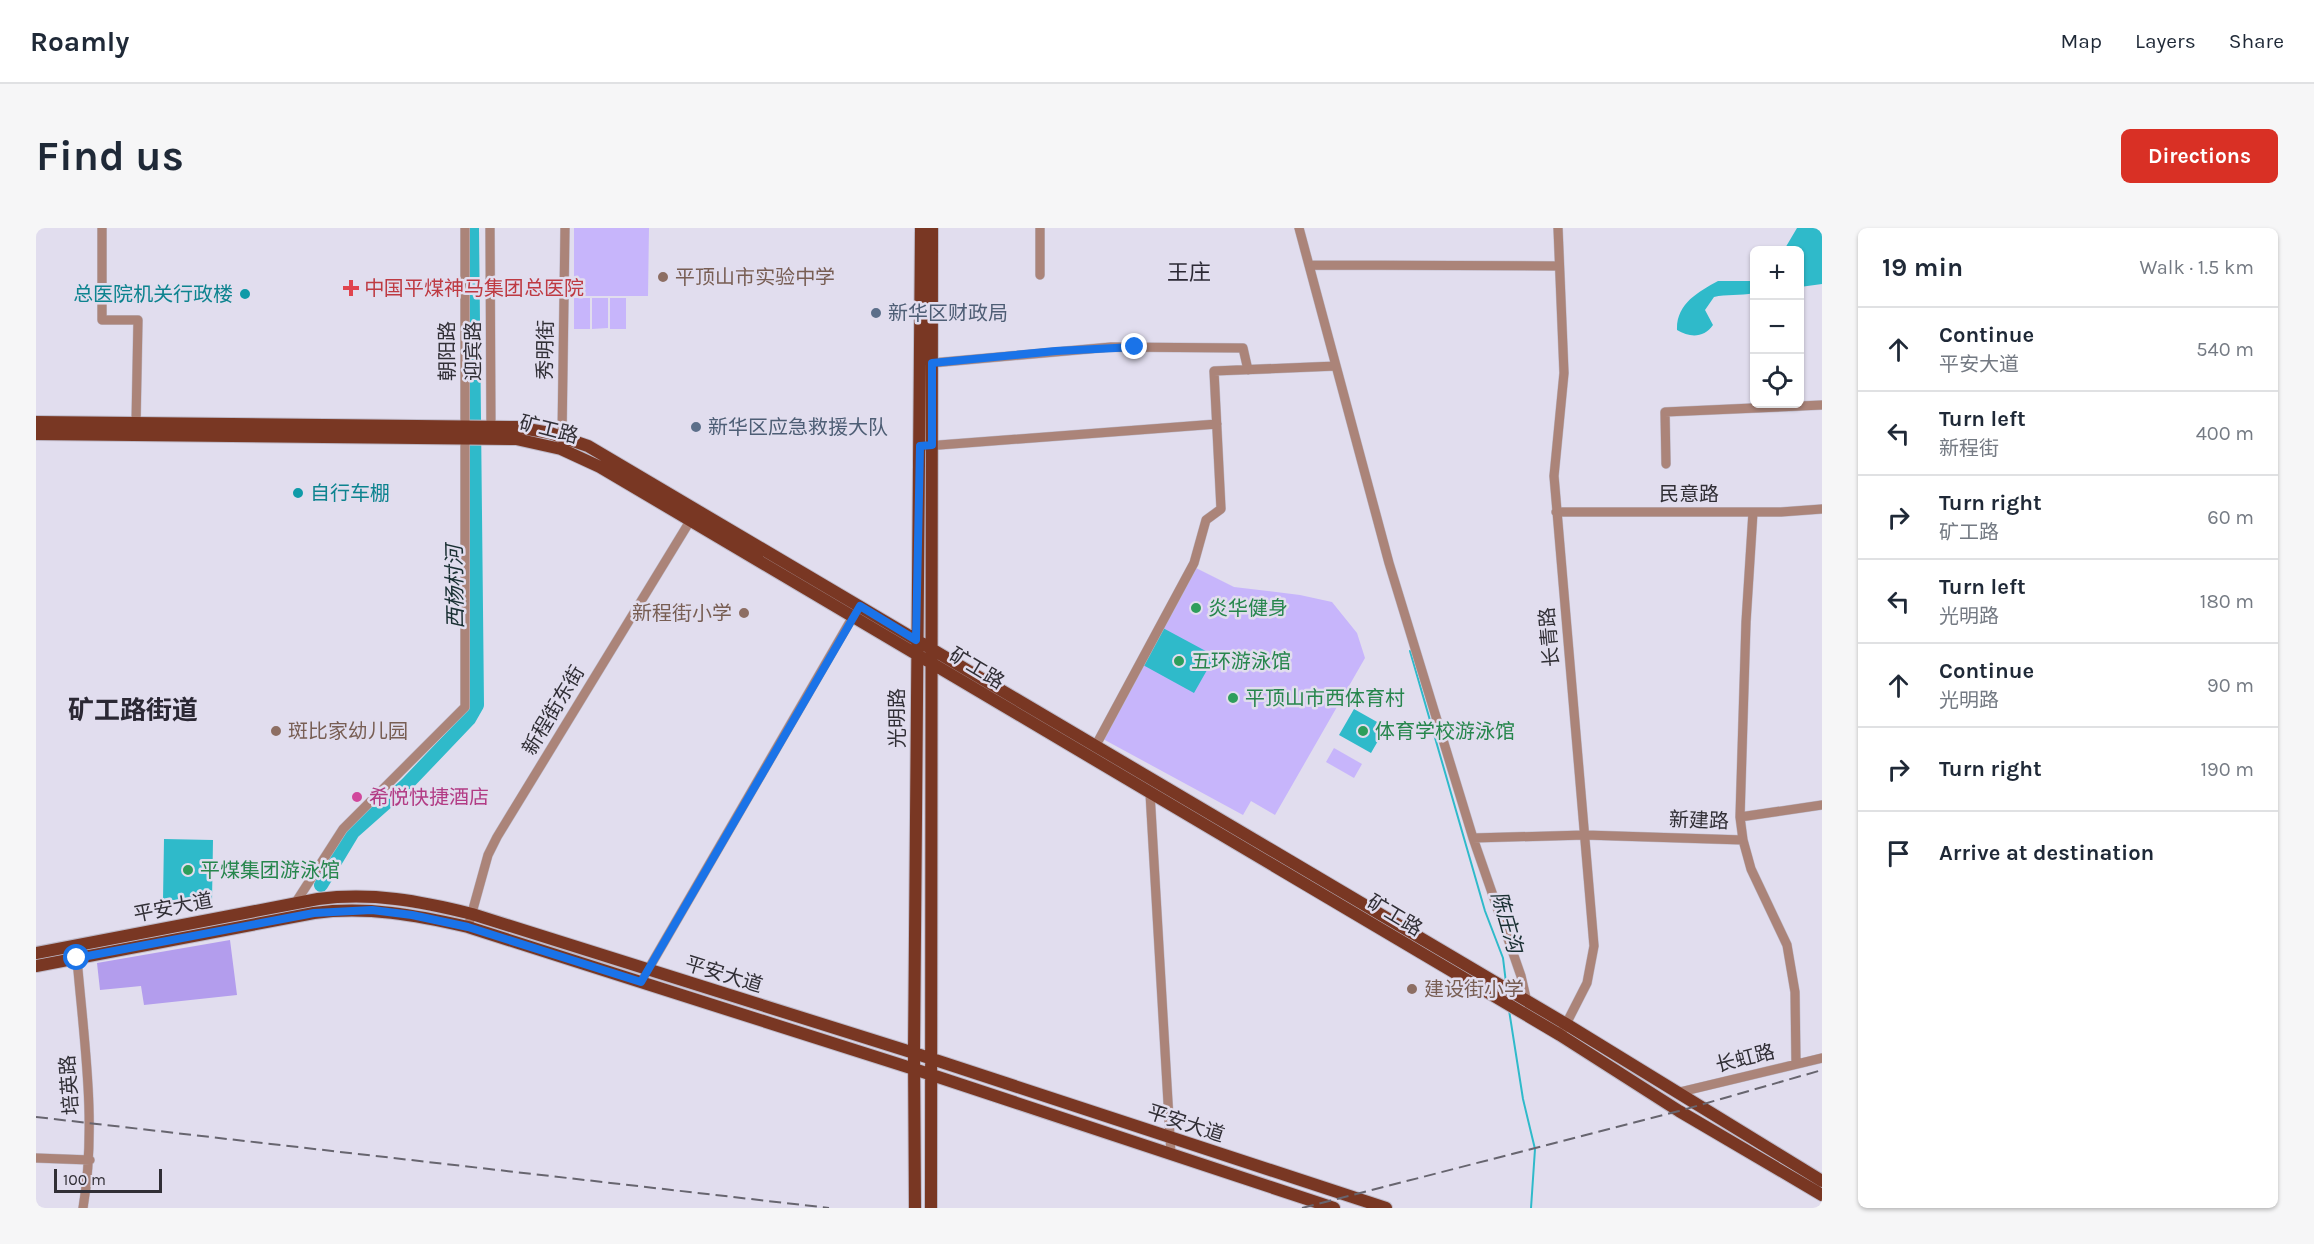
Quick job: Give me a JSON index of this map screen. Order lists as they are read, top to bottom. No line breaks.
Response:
{"streets":{"main road":["矿工路","光明路","平安大道"],"street":["秀明街","朝阳路","迎宾路","民意路","长青路","新程街东街","新建路","长虹路","培英路"]},"crossings":[["秀明街","矿工路"],["朝阳路","矿工路"],["朝阳路","平安大道"],["迎宾路","矿工路"],["矿工路","长青路"],["矿工路","新程街东街"],["矿工路","光明路"],["矿工路","长虹路"],["民意路","长青路"],["长青路","新建路"],["新程街东街","平安大道"],["光明路","平安大道"],["平安大道","培英路"]],"districts":["王庄","矿工路街道"],"water":["西杨村河","陈庄沟"],"places":{"other":["平顶山市实验中学","总医院机关行政楼","新华区财政局","新华区应急救援大队","自行车棚","炎华健身","新程街小学","五环游泳馆","平顶山市西体育村","斑比家幼儿园","体育学校游泳馆","希悦快捷酒店","平煤集团游泳馆","建设街小学"],"health":["中国平煤神马集团总医院"]},"scale_bar":"100 m","page":{"header":"Roamly","nav":["Map","Layers","Share"],"buttons":"Directions","title":"Find us","heading":["19 min","Walk · 1.5 km"],"map_buttons":["+","−"],"list":[["Continue","平安大道","540 m"],["Turn left","新程街","400 m"],["Turn right","矿工路","60 m"],["Turn left","光明路","180 m"],["Continue","光明路","90 m"],["Turn right","190 m"],"Arrive at destination"],"scale":"100 m"}}
